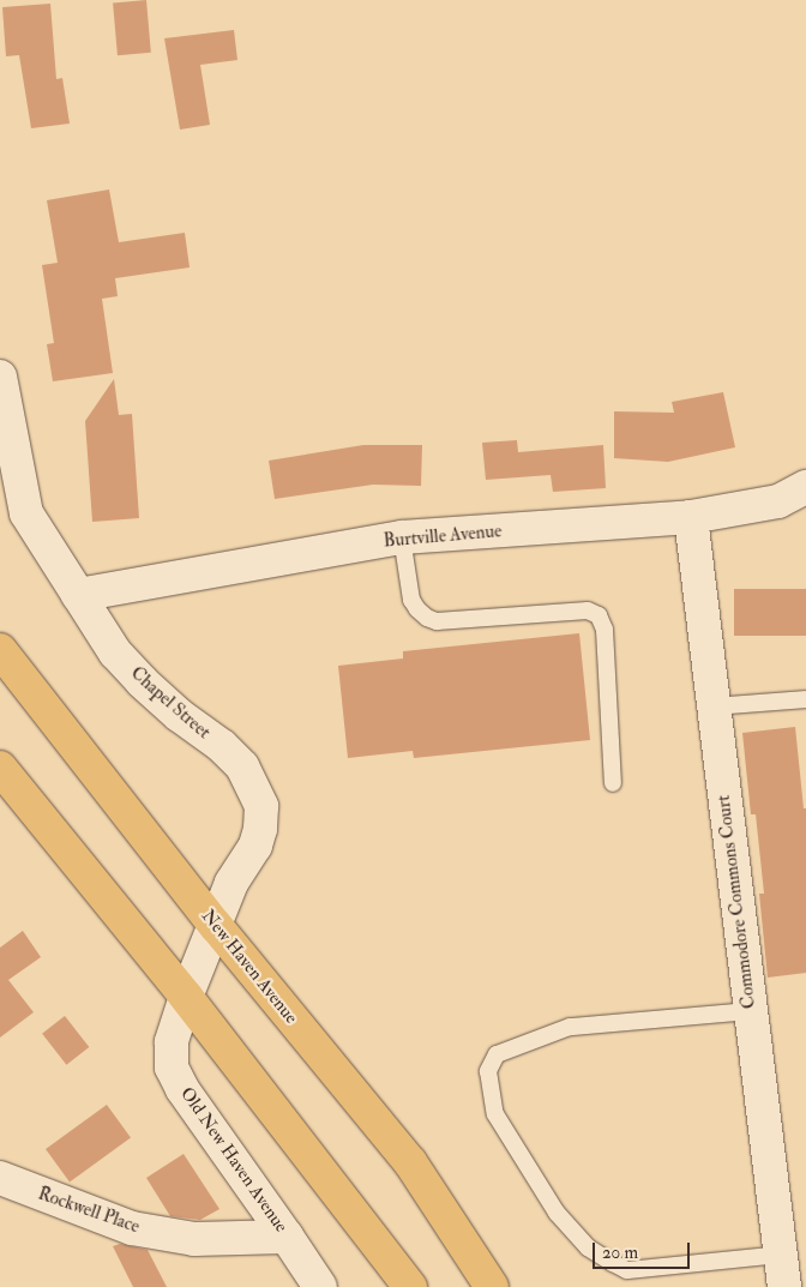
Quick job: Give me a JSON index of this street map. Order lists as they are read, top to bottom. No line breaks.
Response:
{"streets":{"highway":["New Haven Avenue"],"street":["Burtville Avenue","Chapel Street","Commodore Commons Court","Old New Haven Avenue","Rockwell Place"]},"crossings":[["Burtville Avenue","Chapel Street"],["Burtville Avenue","Commodore Commons Court"],["Chapel Street","New Haven Avenue"],["Chapel Street","Old New Haven Avenue"],["New Haven Avenue","Old New Haven Avenue"],["Old New Haven Avenue","Rockwell Place"]],"scale_bar":"20 m"}
